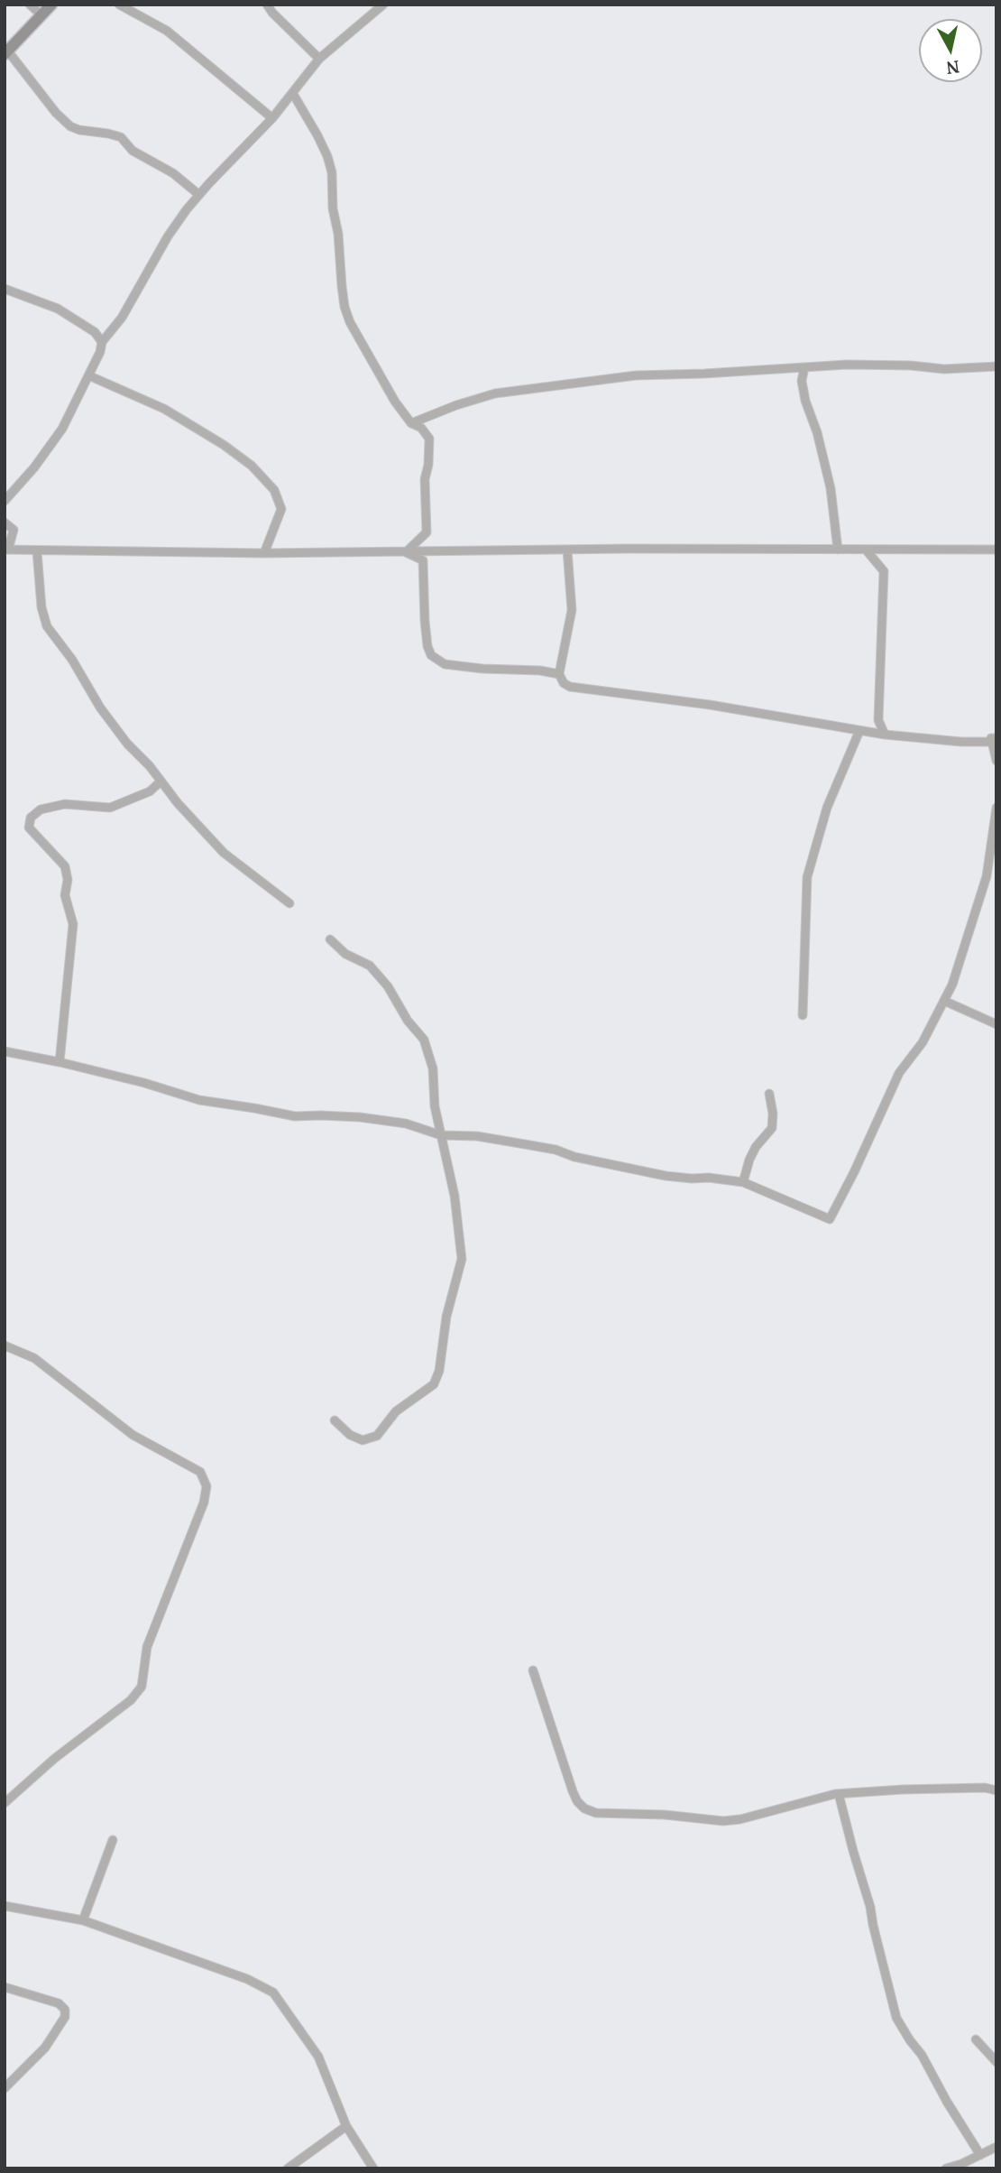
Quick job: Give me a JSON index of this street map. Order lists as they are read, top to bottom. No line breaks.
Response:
{"north":"bottom"}
